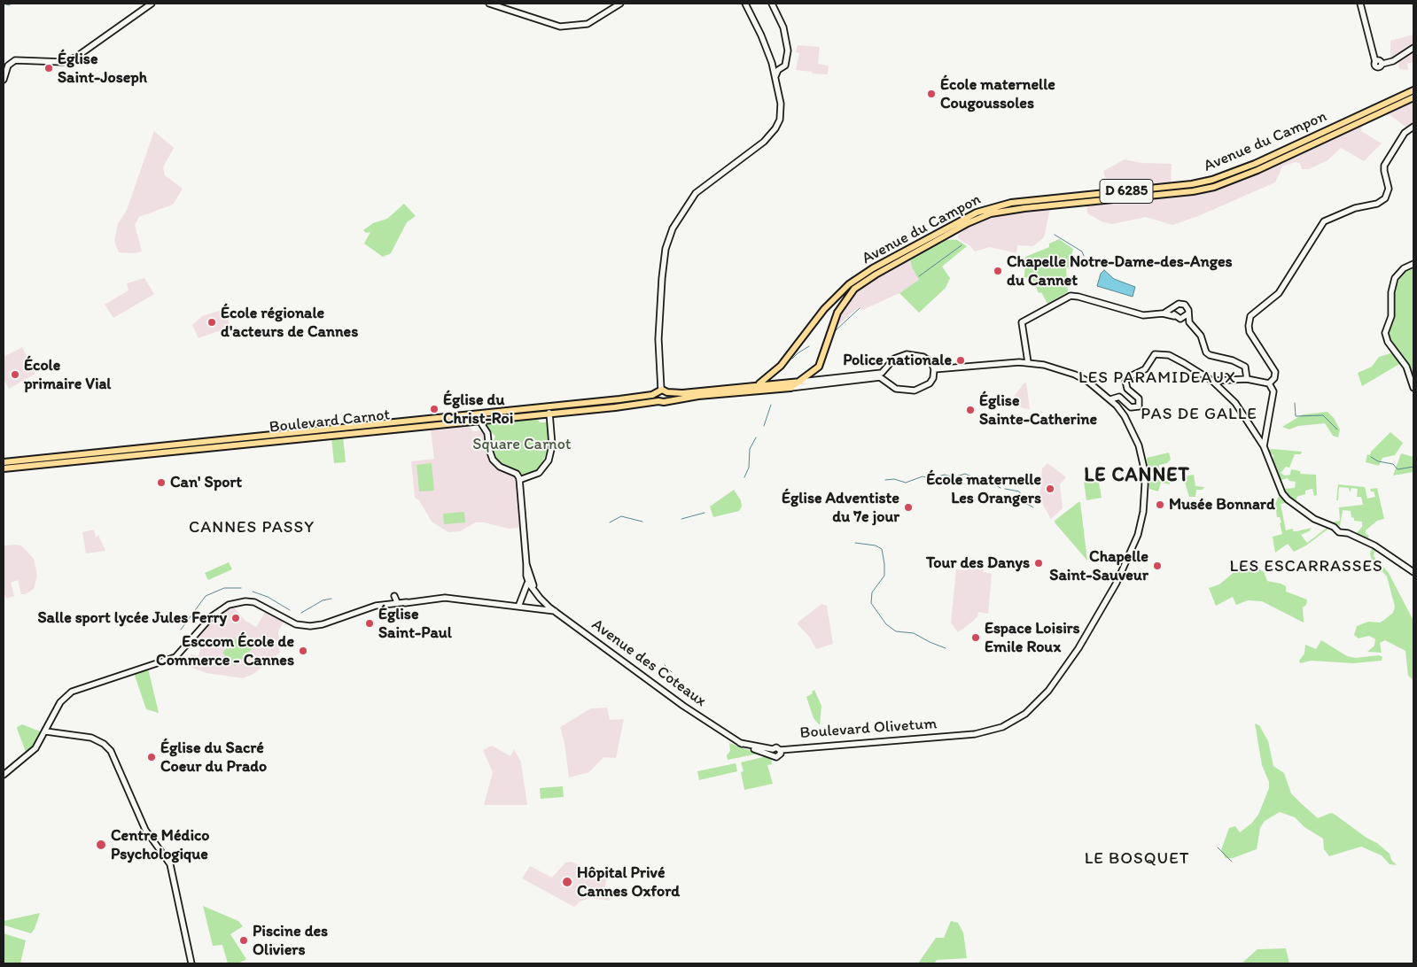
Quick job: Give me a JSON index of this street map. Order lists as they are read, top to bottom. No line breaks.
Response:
{"streets":{"main road":["Avenue du Campon","D 6285","Boulevard Carnot"],"street":["Avenue des Coteaux","Boulevard Olivetum"]},"crossings":[["Avenue du Campon","Boulevard Carnot"],["Avenue des Coteaux","Boulevard Olivetum"]],"districts":["LES PARAMIDEAUX","PAS DE GALLE","LE CANNET","CANNES PASSY","LES ESCARRASSES","LE BOSQUET"],"parks":["Square Carnot"],"places":["Église Saint-Joseph","École maternelle Cougoussoles","Chapelle Notre-Dame-des-Anges du Cannet","École régionale d'acteurs de Cannes","Police nationale","École primaire Vial","Église du Christ-Roi","Église Sainte-Catherine","Can' Sport","École maternelle Les Orangers","Musée Bonnard","Église Adventiste du 7e jour","Tour des Danys","Chapelle Saint-Sauveur","Salle sport lycée Jules Ferry","Église Saint-Paul","Espace Loisirs Emile Roux","Esccom École de Commerce - Cannes","Église du Sacré Coeur du Prado","Centre Médico Psychologique","Hôpital Privé Cannes Oxford","Piscine des Oliviers"]}
